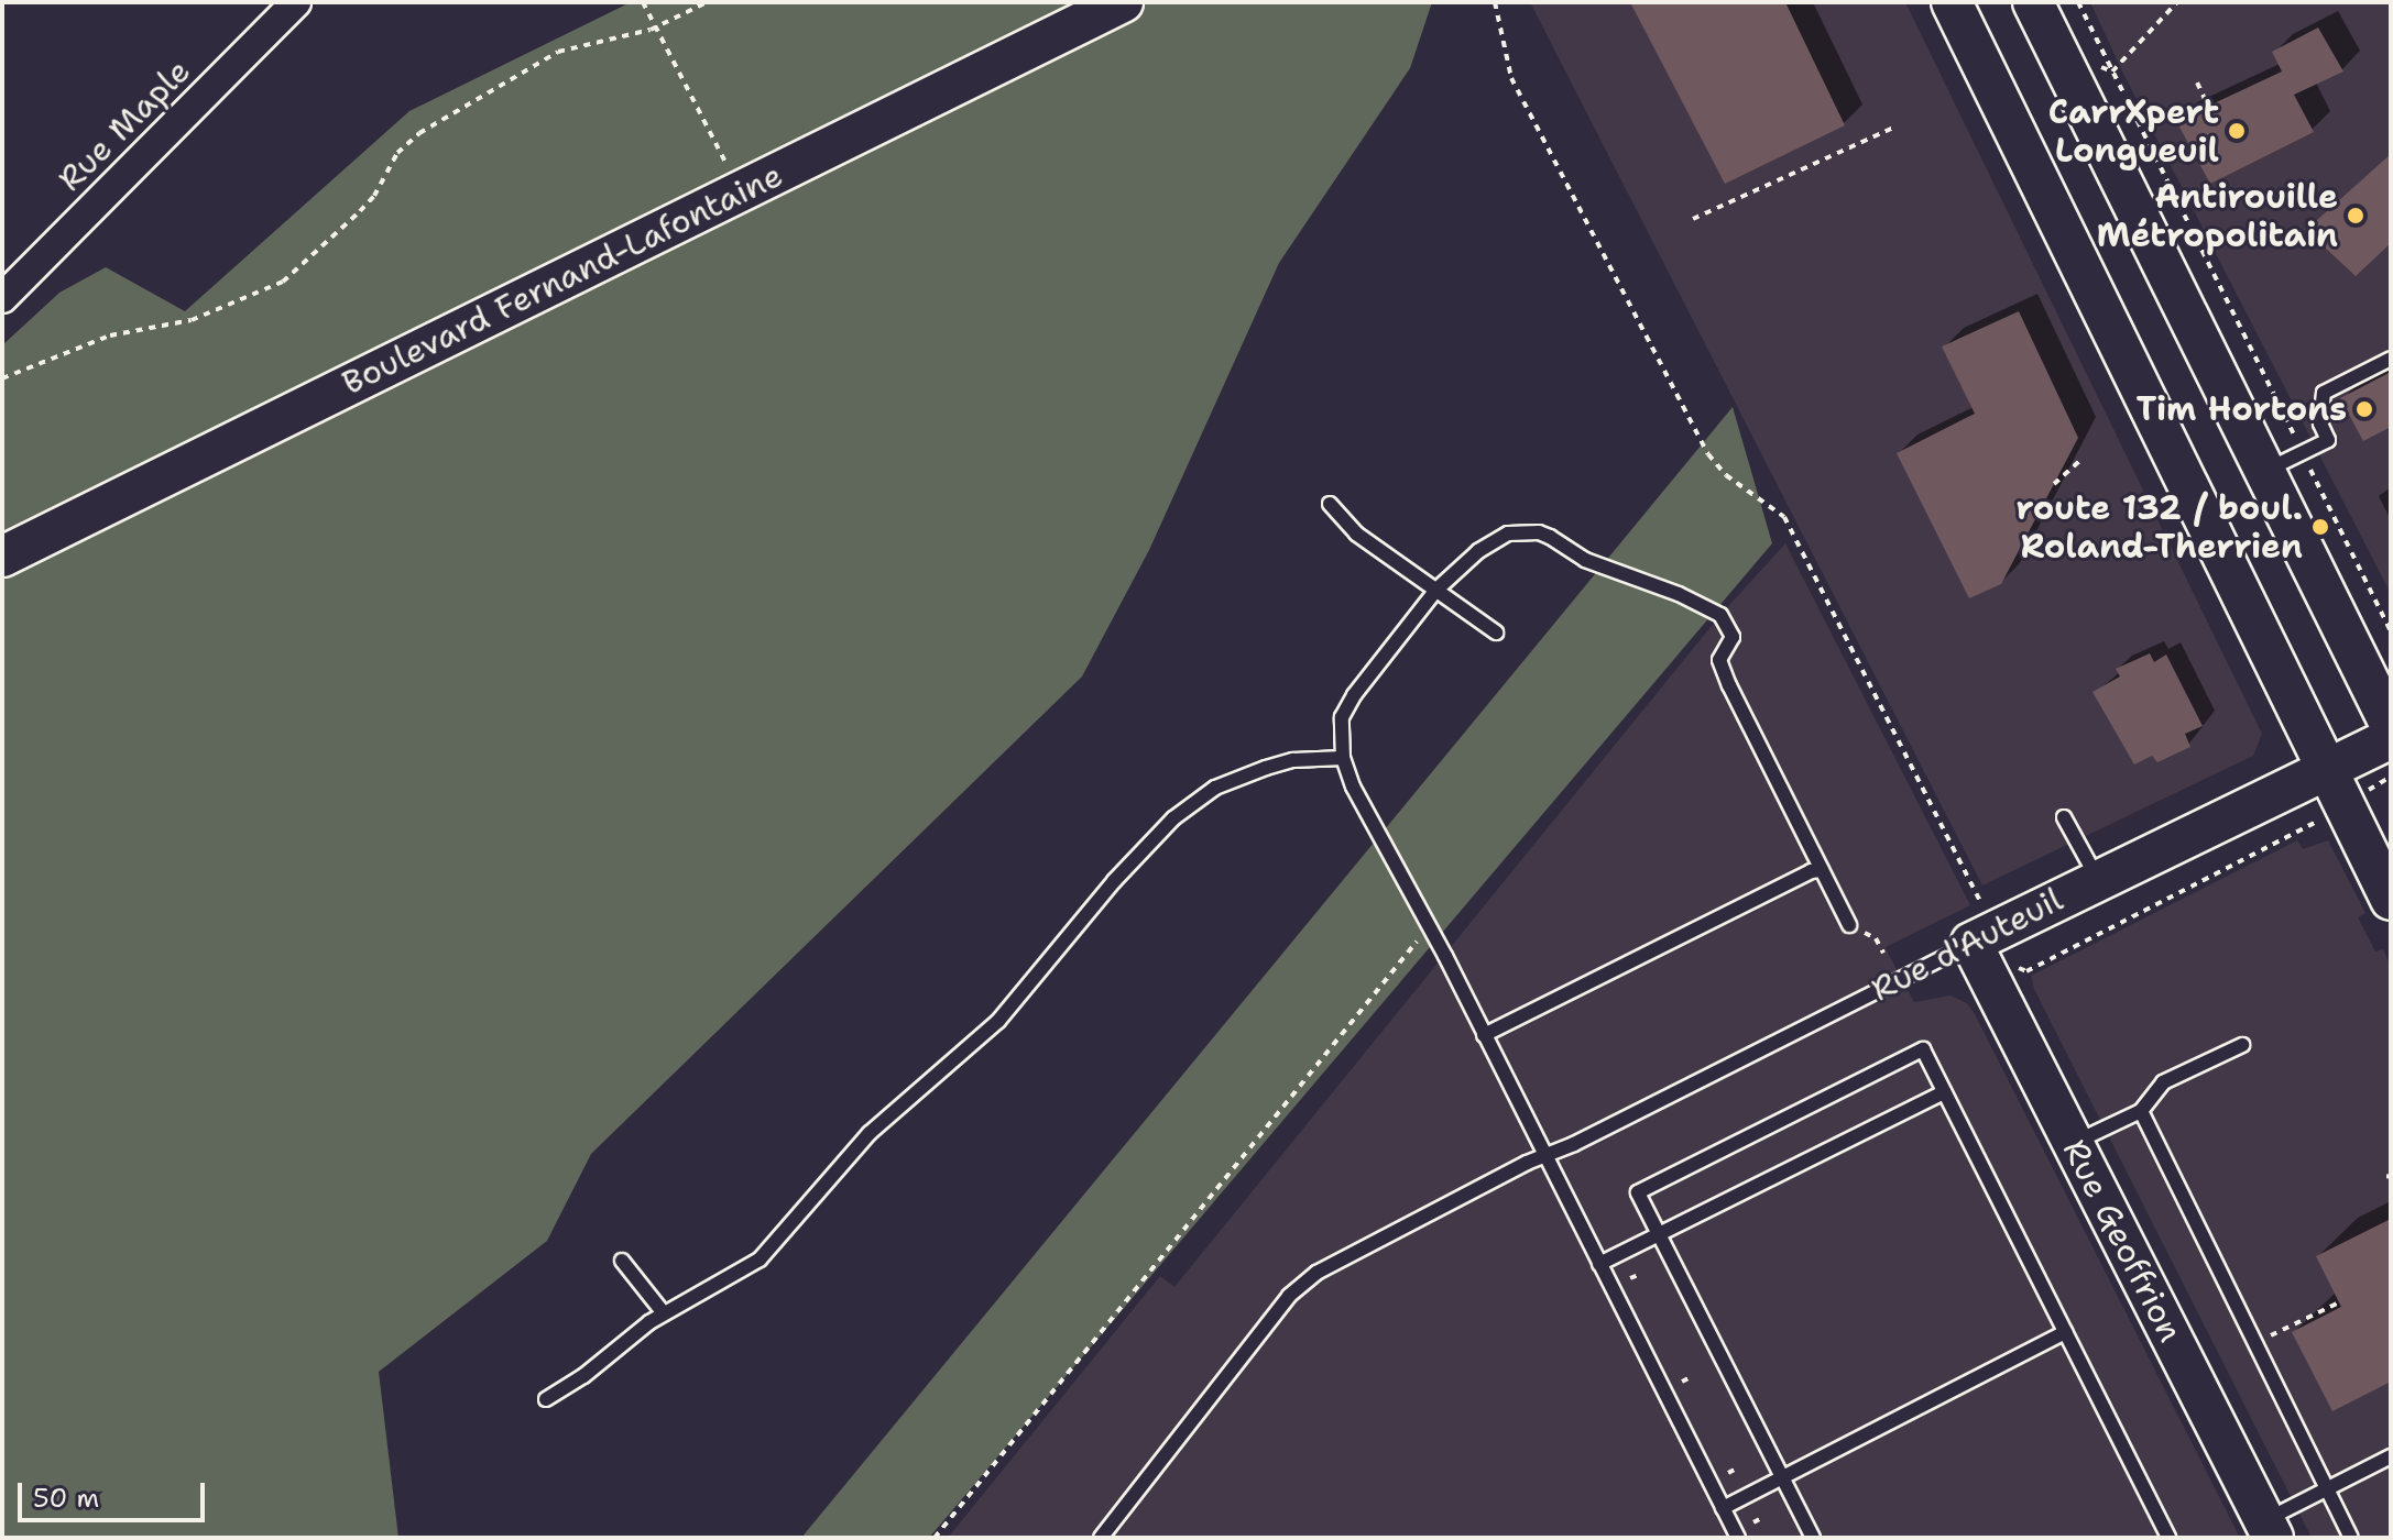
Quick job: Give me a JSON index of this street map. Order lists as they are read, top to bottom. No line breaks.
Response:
{"streets":{"street":["Rue Maple","Boulevard Fernand-Lafontaine","Rue d'Auteuil","Rue Geoffrion"]},"crossings":[["Rue d'Auteuil","Rue Geoffrion"]],"places":["CarrXpert Longueuil","Antirouille Métropolitain","Tim Hortons","route 132 / boul. Roland-Therrien"],"scale_bar":"50 m"}
